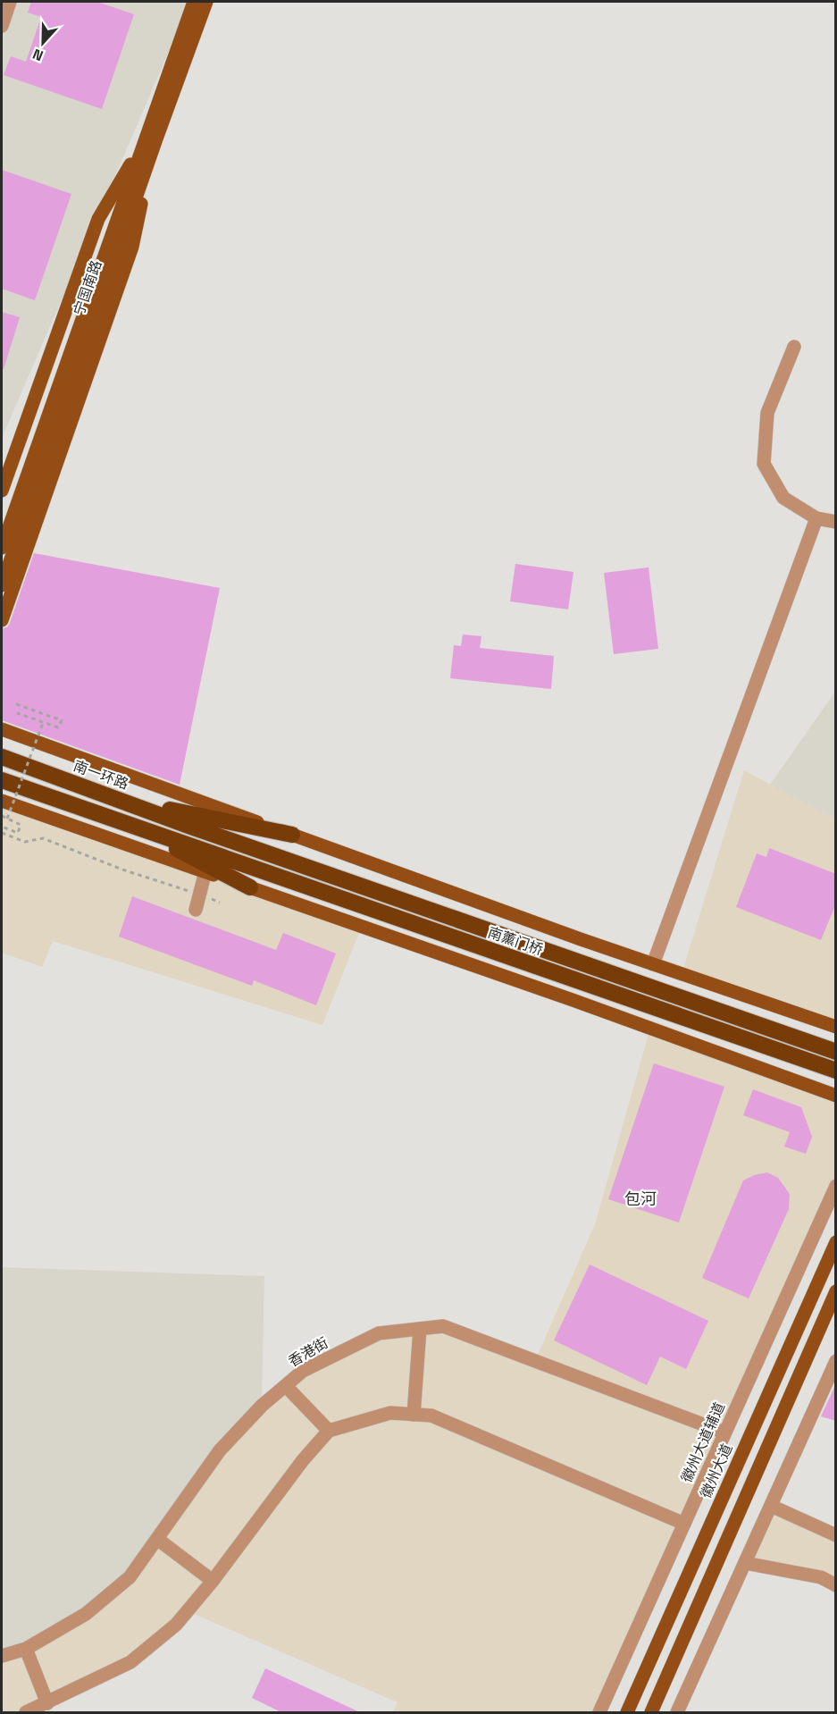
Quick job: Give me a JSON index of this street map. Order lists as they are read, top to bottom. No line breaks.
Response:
{"streets":{"highway":["南一环路","南薰门桥"],"main road":["宁国南路","徽州大道"],"street":["香港街","徽州大道辅道"]},"crossings":[["南一环路","南薰门桥"],["香港街","徽州大道辅道"]],"districts":["包河"],"north":"bottom"}
